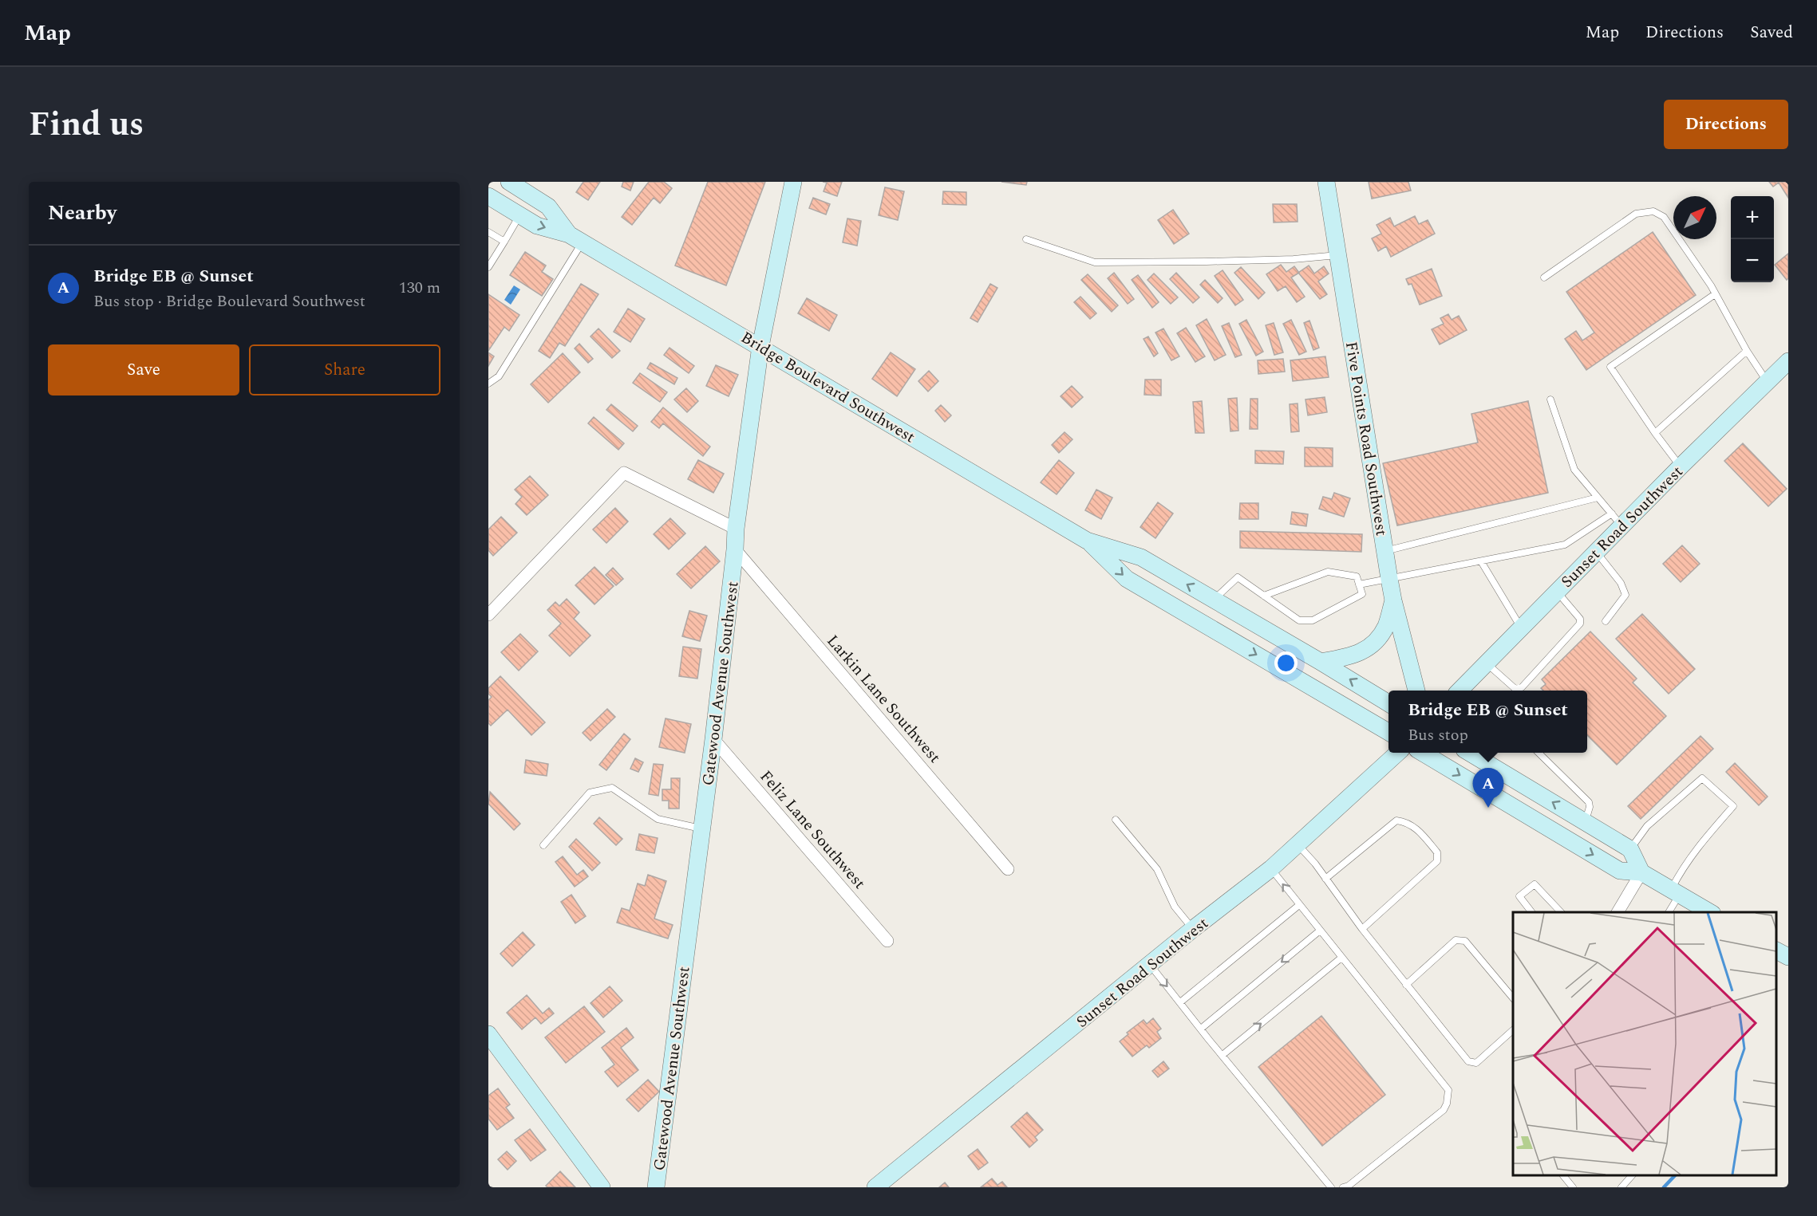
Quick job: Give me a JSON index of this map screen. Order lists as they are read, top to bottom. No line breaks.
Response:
{"streets":{"street":["Bridge Boulevard Southwest","Five Points Road Southwest","Sunset Road Southwest","Gatewood Avenue Southwest","Larkin Lane Southwest","Feliz Lane Southwest"]},"crossings":[["Bridge Boulevard Southwest","Gatewood Avenue Southwest"],["Gatewood Avenue Southwest","Larkin Lane Southwest"],["Gatewood Avenue Southwest","Feliz Lane Southwest"]],"north":"top right","page":{"header":"Map","nav":["Map","Directions","Saved"],"title":"Find us","buttons":["Directions",["Save","Share"]],"heading":"Nearby","map_buttons":["+","−"],"list":[{"mark":"A","name":"Bridge EB @ Sunset","note":"Bus stop · Bridge Boulevard Southwest","value":"130 m"}],"popup":["Bridge EB @ Sunset","Bus stop"],"pins":"A"}}
